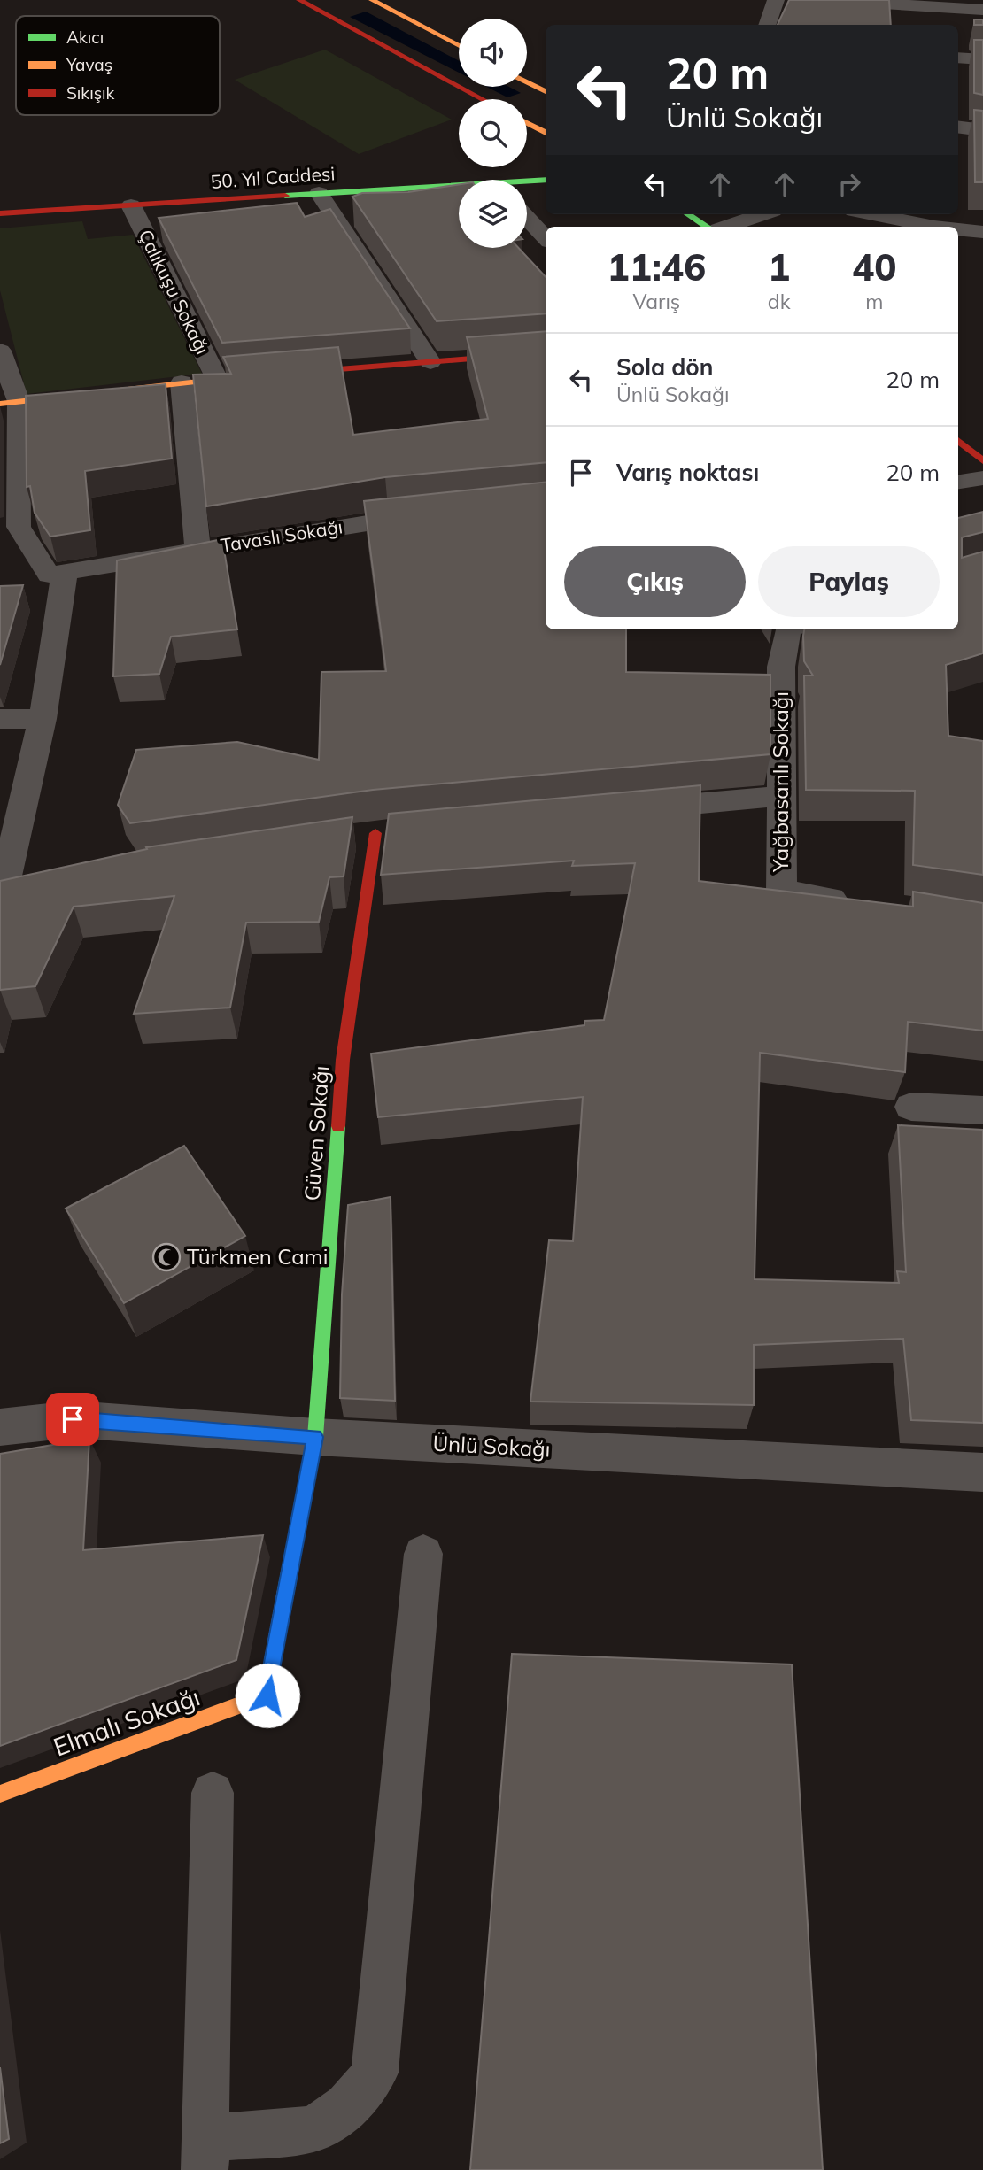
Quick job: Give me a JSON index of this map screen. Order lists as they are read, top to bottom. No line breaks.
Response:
{"streets":{"street":["50. Yıl Caddesi","Çalıkuşu Sokağı","Tavaslı Sokağı","Yağbasanlı Sokağı","Güven Sokağı","Ünlü Sokağı","Elmalı Sokağı"]},"crossings":[["50. Yıl Caddesi","Çalıkuşu Sokağı"],["Güven Sokağı","Ünlü Sokağı"],["Güven Sokağı","Elmalı Sokağı"],["Ünlü Sokağı","Elmalı Sokağı"]],"places":{"mosque":["Türkmen Cami"]},"legend":["Akıcı","Yavaş","Sıkışık"],"page":{"turn":["20 m","Ünlü Sokağı"],"eta":["11:46","Varış","1","dk","40","m"],"list":[{"name":"Sola dön","note":"Ünlü Sokağı","value":"20 m"},{"name":"Varış noktası","value":"20 m"}],"buttons":["Çıkış","Paylaş"]}}
